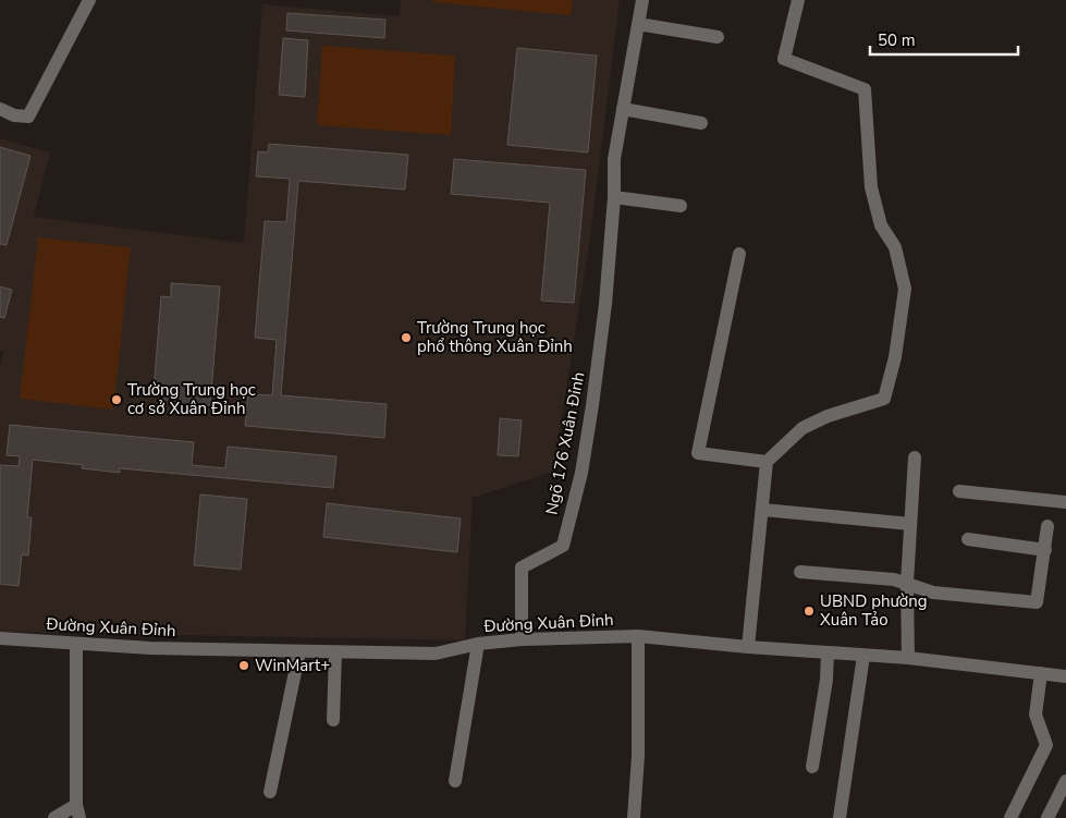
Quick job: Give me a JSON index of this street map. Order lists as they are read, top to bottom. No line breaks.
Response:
{"streets":{"street":["Ngõ 176 Xuân Đỉnh","Đường Xuân Đỉnh"]},"crossings":[["Ngõ 176 Xuân Đỉnh","Đường Xuân Đỉnh"]],"places":["Trường Trung học phổ thông Xuân Đỉnh","Trường Trung học cơ sở Xuân Đỉnh","UBND phường Xuân Tảo","WinMart+"],"scale_bar":"50 m"}
